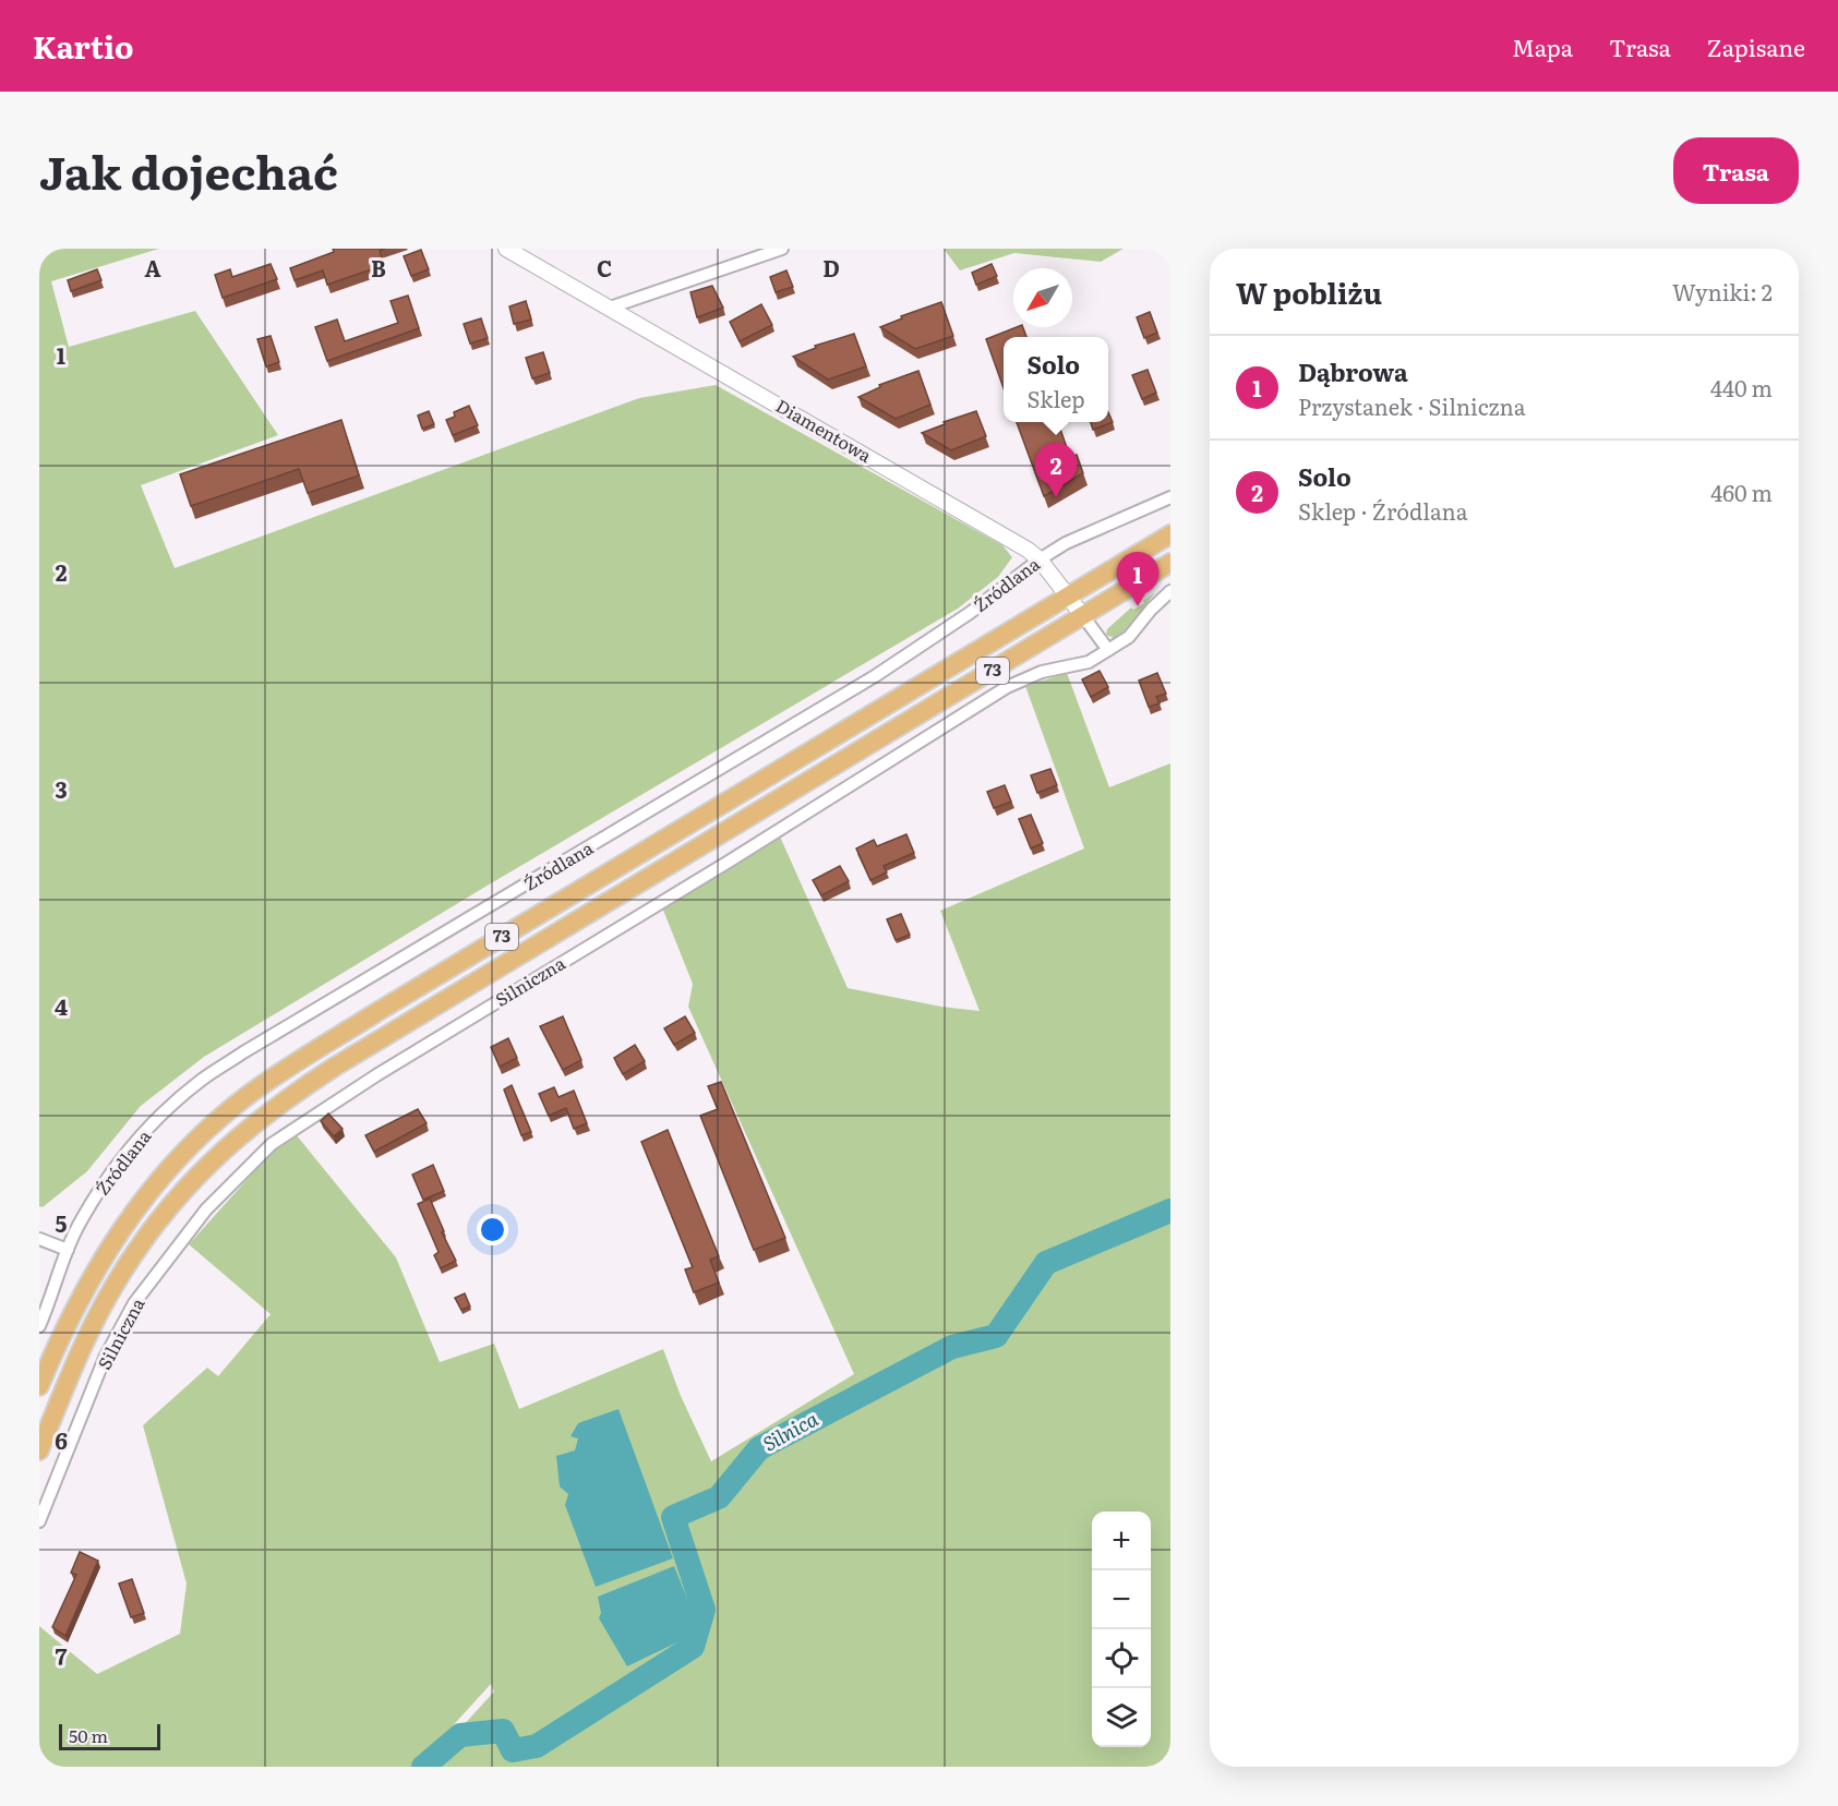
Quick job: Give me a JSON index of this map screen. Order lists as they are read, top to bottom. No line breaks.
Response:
{"streets":{"main road":["73"],"street":["Diamentowa","Źródlana","Silniczna"]},"crossings":[["Diamentowa","Źródlana"],["Diamentowa","73"],["Diamentowa","Silniczna"]],"water":["Silnica"],"scale_bar":"50 m","north":"bottom left","page":{"header":"Kartio","nav":["Mapa","Trasa","Zapisane"],"title":"Jak dojechać","buttons":"Trasa","heading":["W pobliżu","Wyniki: 2"],"list":[{"mark":"1","name":"Dąbrowa","note":"Przystanek · Silniczna","value":"440 m"},{"mark":"2","name":"Solo","note":"Sklep · Źródlana","value":"460 m"}],"popup":["Solo","Sklep"],"pins":["2","1"],"map_buttons":["+","−"],"scale":"50 m"},"grid":{"columns":["A","B","C","D"],"rows":["1","2","3","4","5","6","7"]}}
